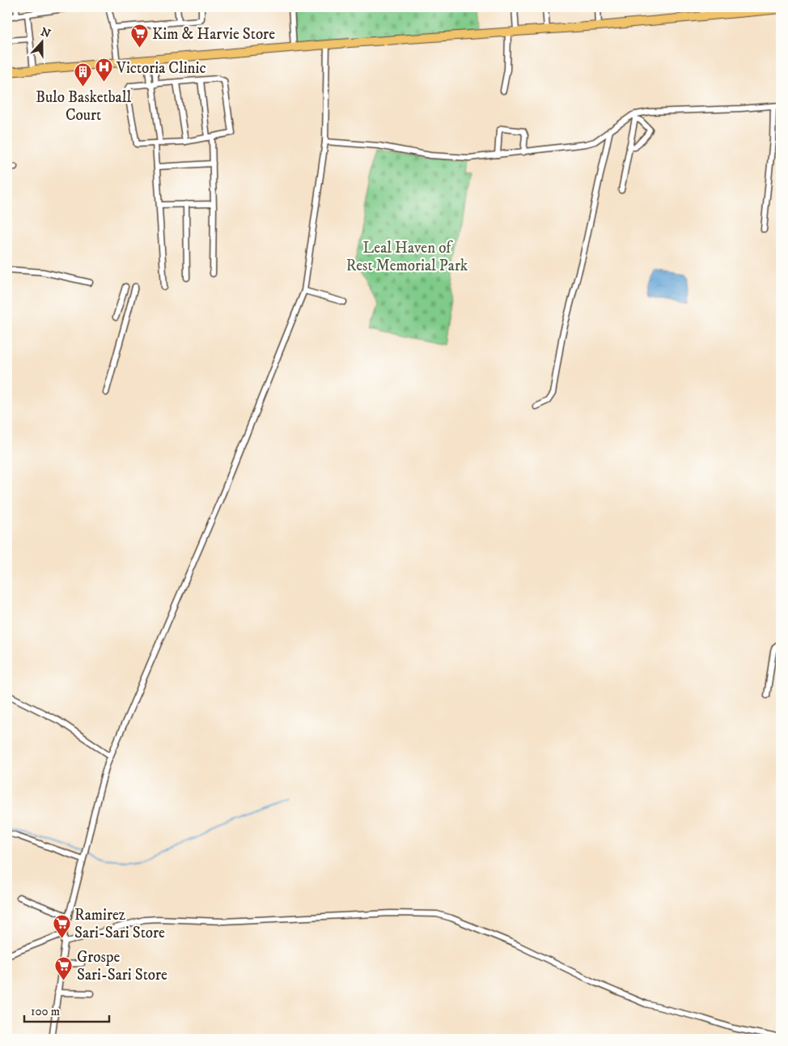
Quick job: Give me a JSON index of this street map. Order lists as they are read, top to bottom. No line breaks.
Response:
{"parks":["Leal Haven of Rest Memorial Park"],"places":{"supermarket":["Kim & Harvie Store","Ramirez Sari-Sari Store","Grospe Sari-Sari Store"],"hospital":["Victoria Clinic"],"building":["Bulo Basketball Court"]},"scale_bar":"100 m","north":"top"}
